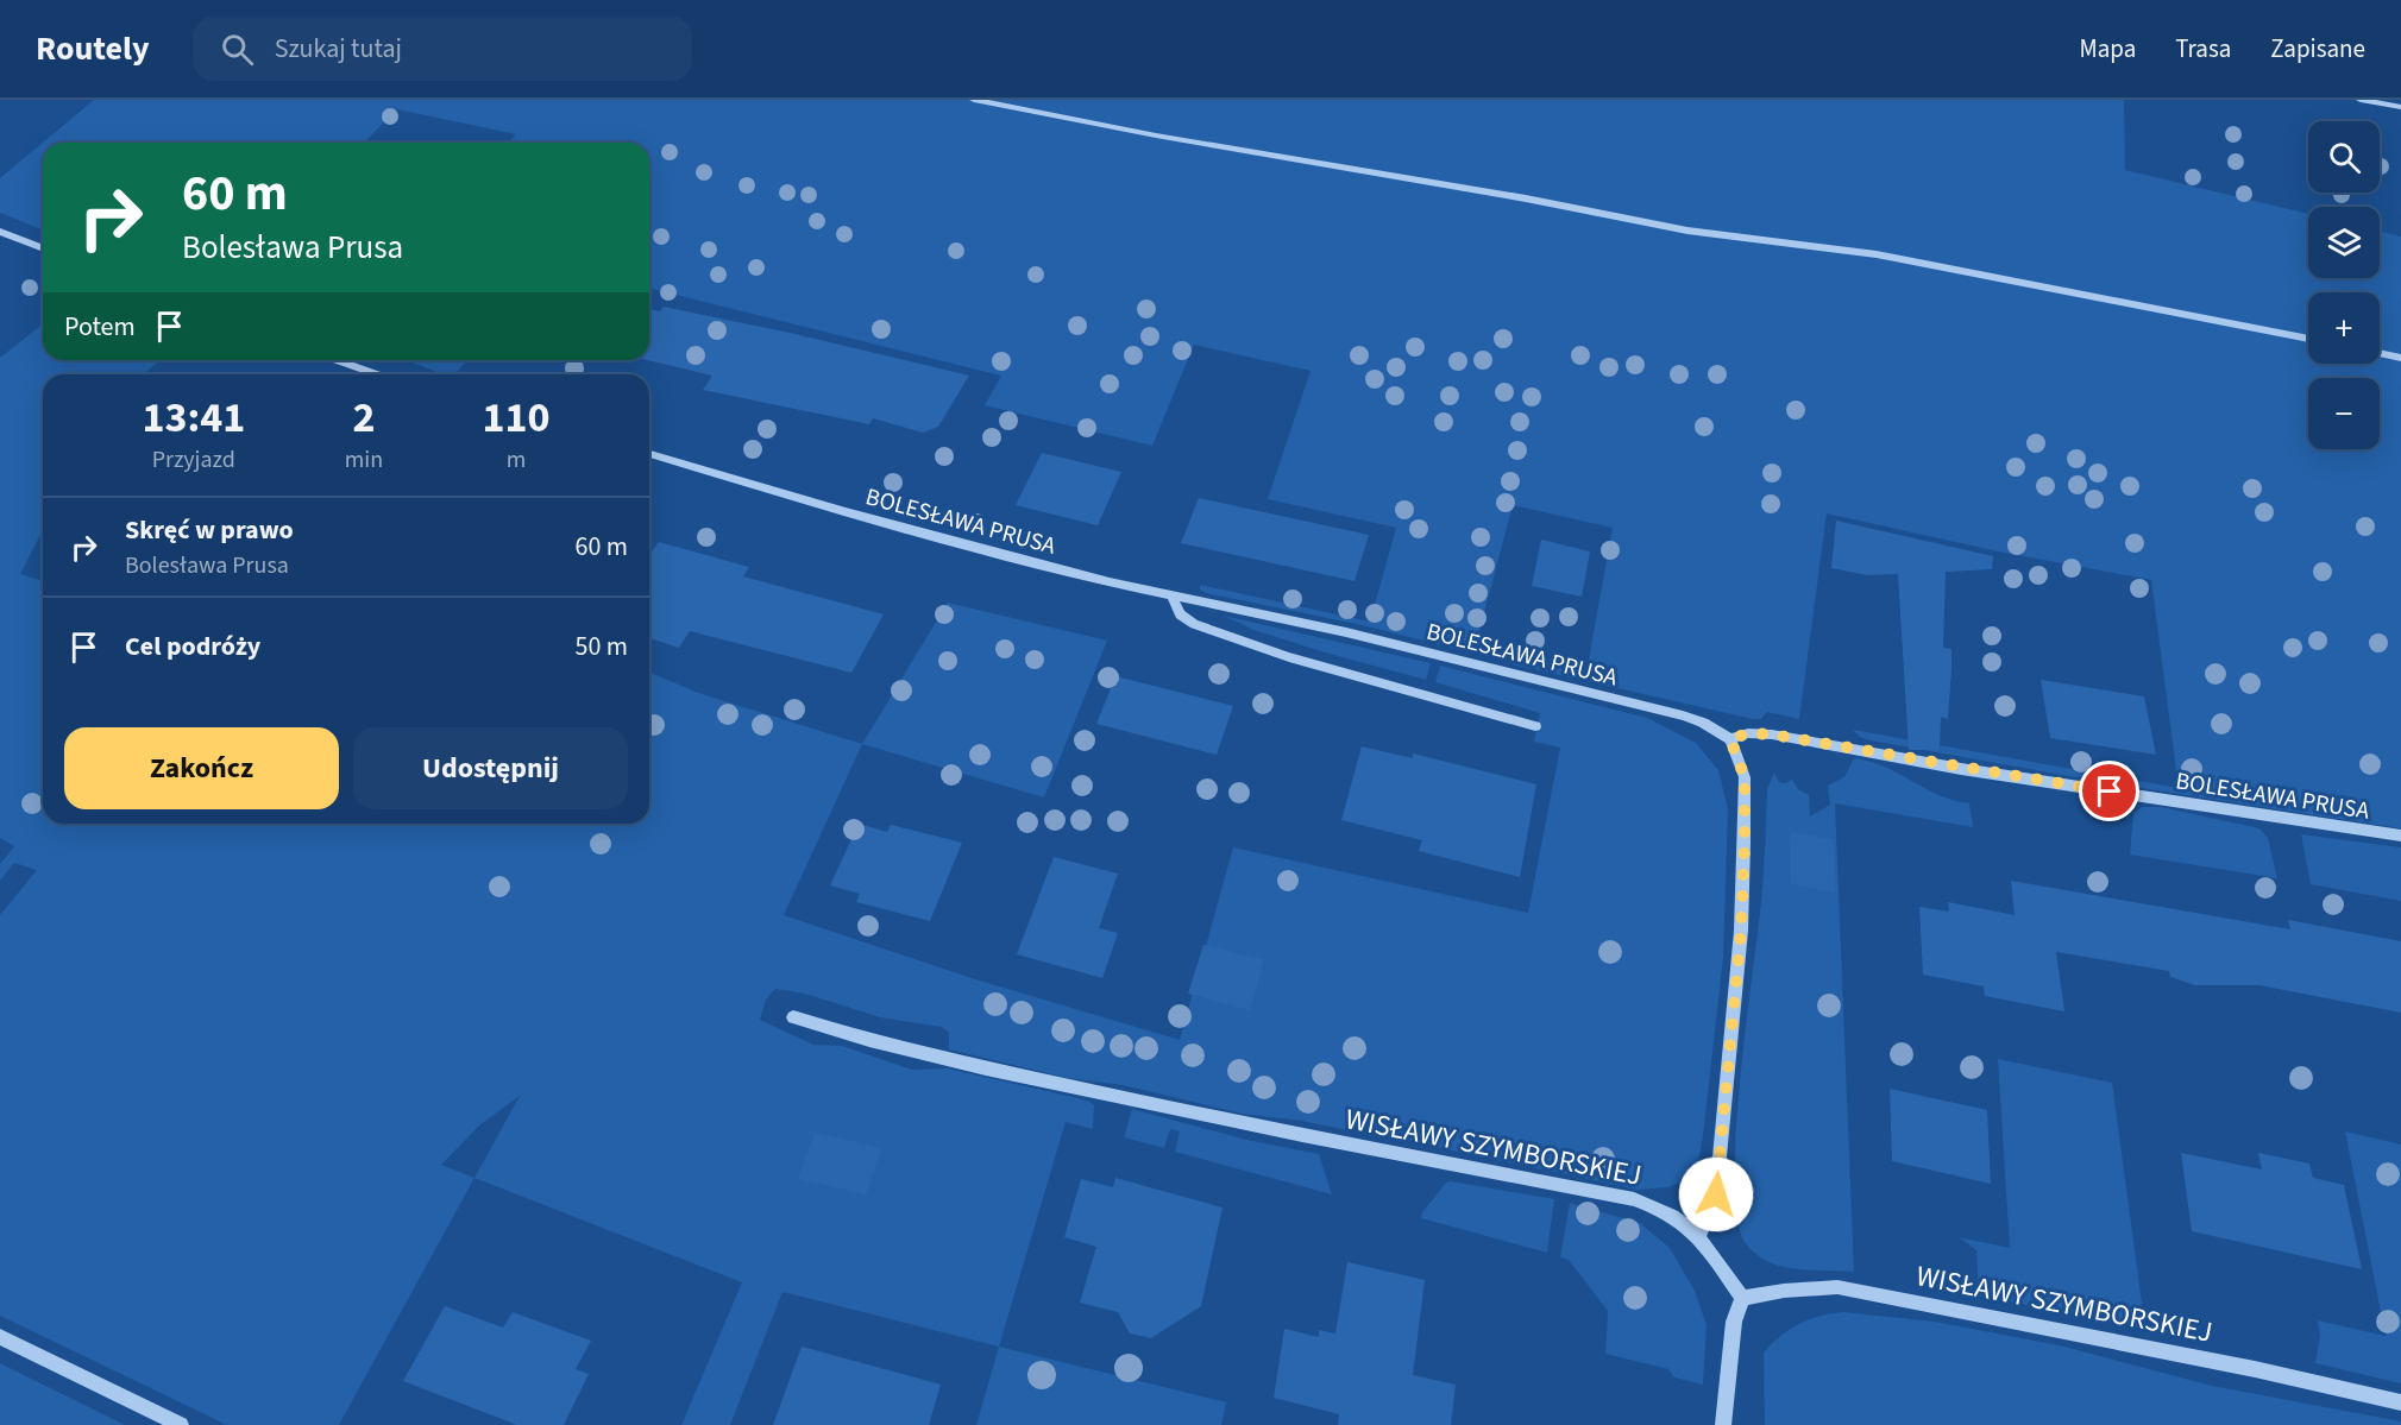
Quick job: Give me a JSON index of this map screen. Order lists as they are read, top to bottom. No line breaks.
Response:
{"streets":{"street":["BOLESŁAWA PRUSA","WISŁAWY SZYMBORSKIEJ"]},"page":{"header":"Routely","search":"Szukaj tutaj","nav":["Mapa","Trasa","Zapisane"],"map_buttons":["+","−"],"turn":["60 m","Bolesława Prusa"],"then":"Potem","eta":["13:41","Przyjazd","2","min","110","m"],"list":[{"name":"Skręć w prawo","note":"Bolesława Prusa","value":"60 m"},{"name":"Cel podróży","value":"50 m"}],"buttons":["Zakończ","Udostępnij"]}}
